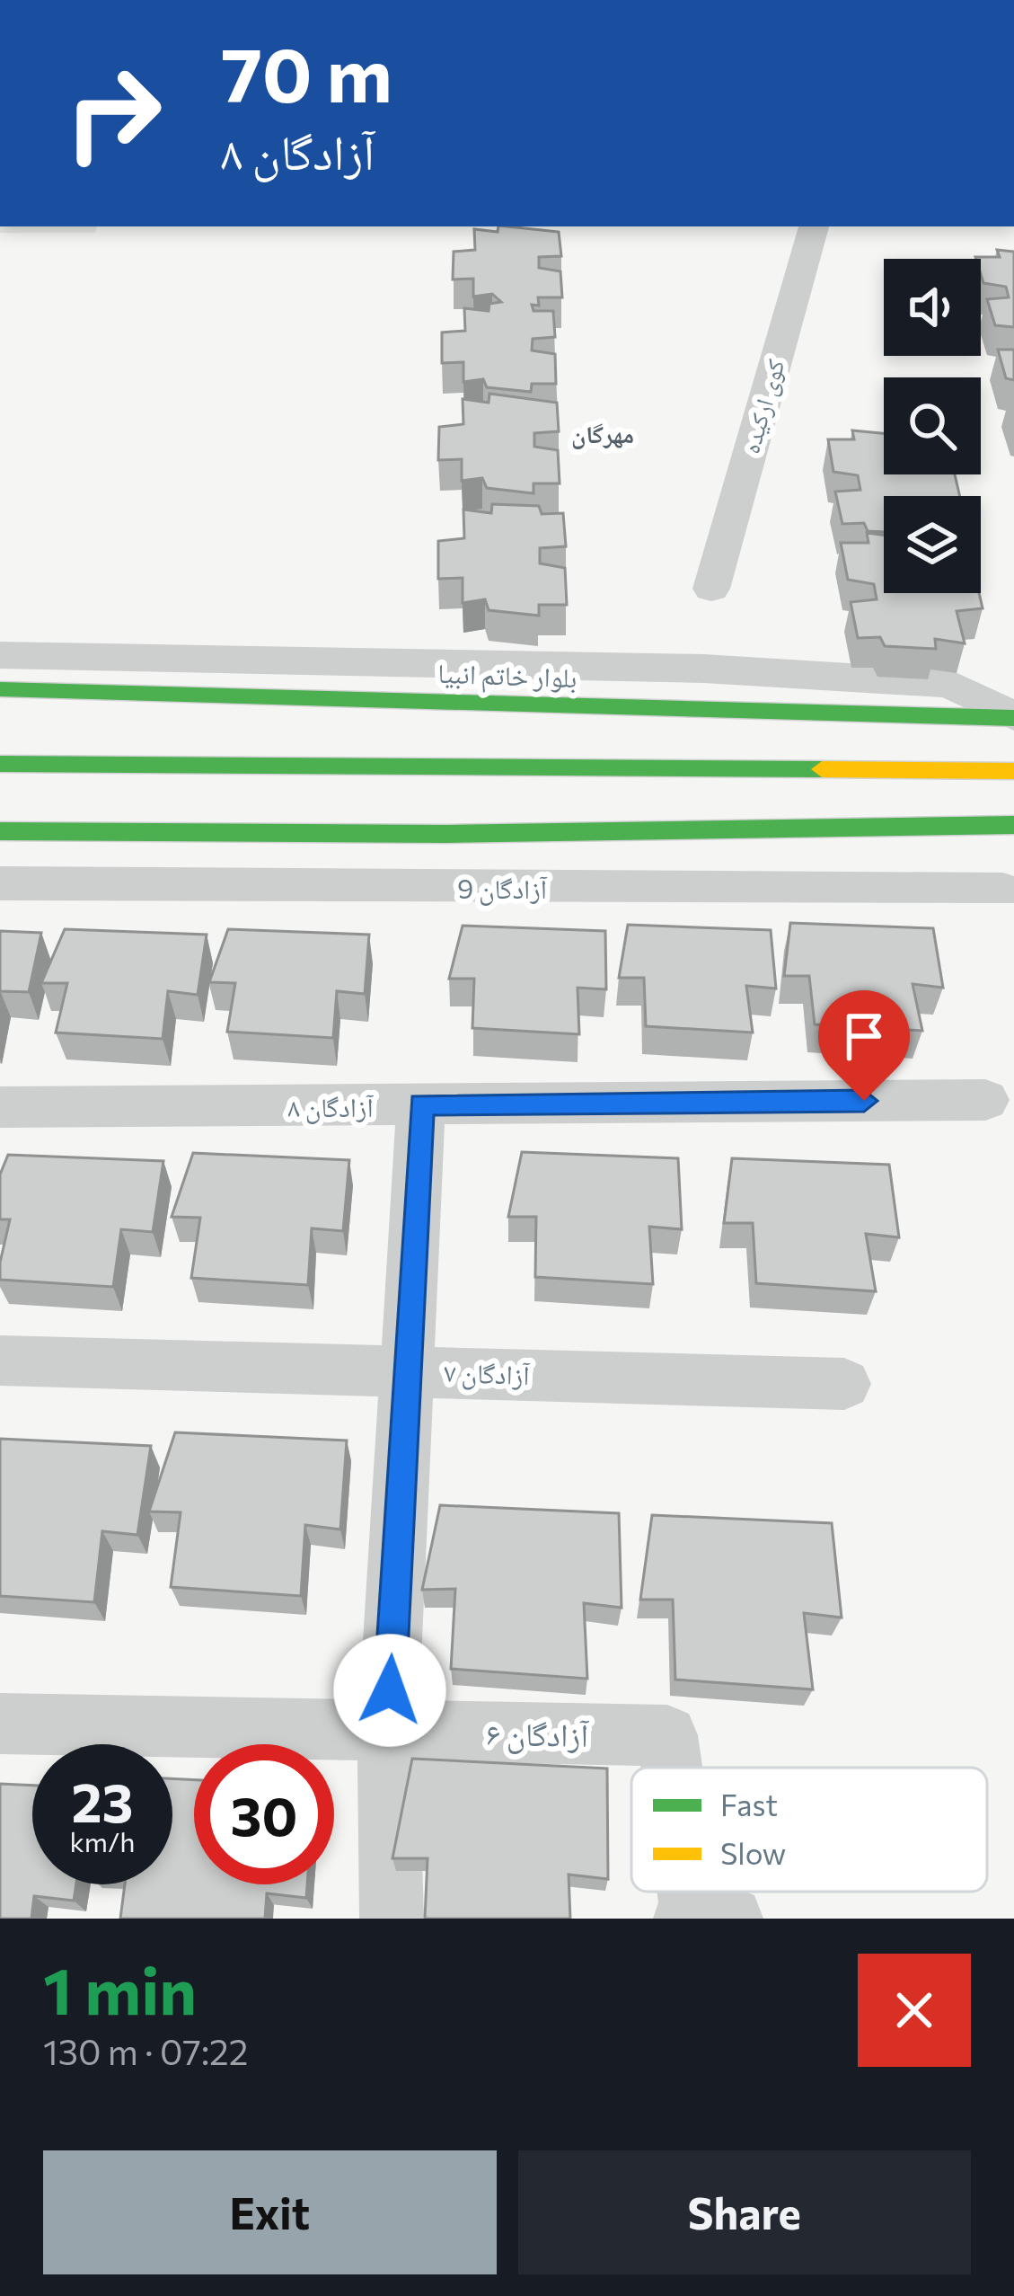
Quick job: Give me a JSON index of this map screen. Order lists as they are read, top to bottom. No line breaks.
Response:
{"streets":{"main road":["بلوار خاتم انبیا"],"street":["کوی ارکیده","آزادگان 9","آزادگان ۸","آزادگان ۷","آزادگان ۶"]},"districts":["مهرگان"],"legend":["Fast","Slow"],"page":{"turn":["70 m","آزادگان ۸"],"speed":"23 km/h","limit":"30","heading":["1 min","130 m · 07:22"],"buttons":["Exit","Share"]}}
